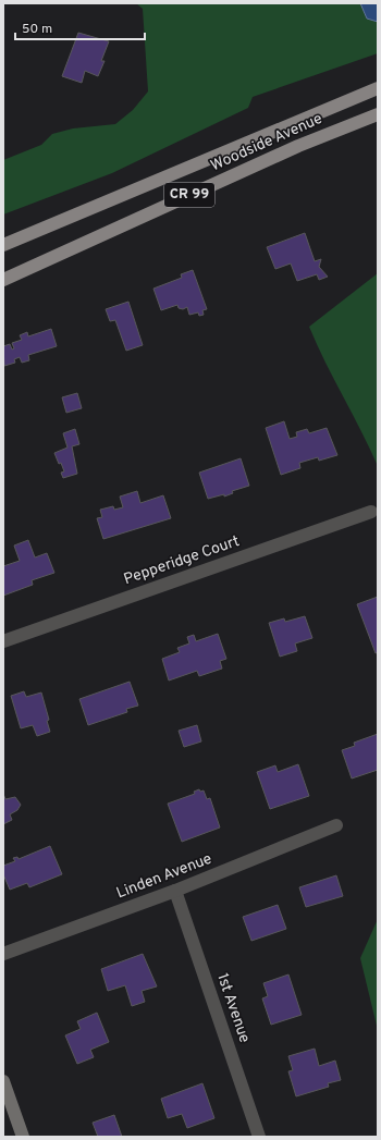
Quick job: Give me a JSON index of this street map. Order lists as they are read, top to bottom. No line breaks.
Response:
{"streets":{"main road":["Woodside Avenue","CR 99"],"street":["Pepperidge Court","Linden Avenue","1st Avenue"]},"crossings":[["Linden Avenue","1st Avenue"]],"scale_bar":"50 m"}
